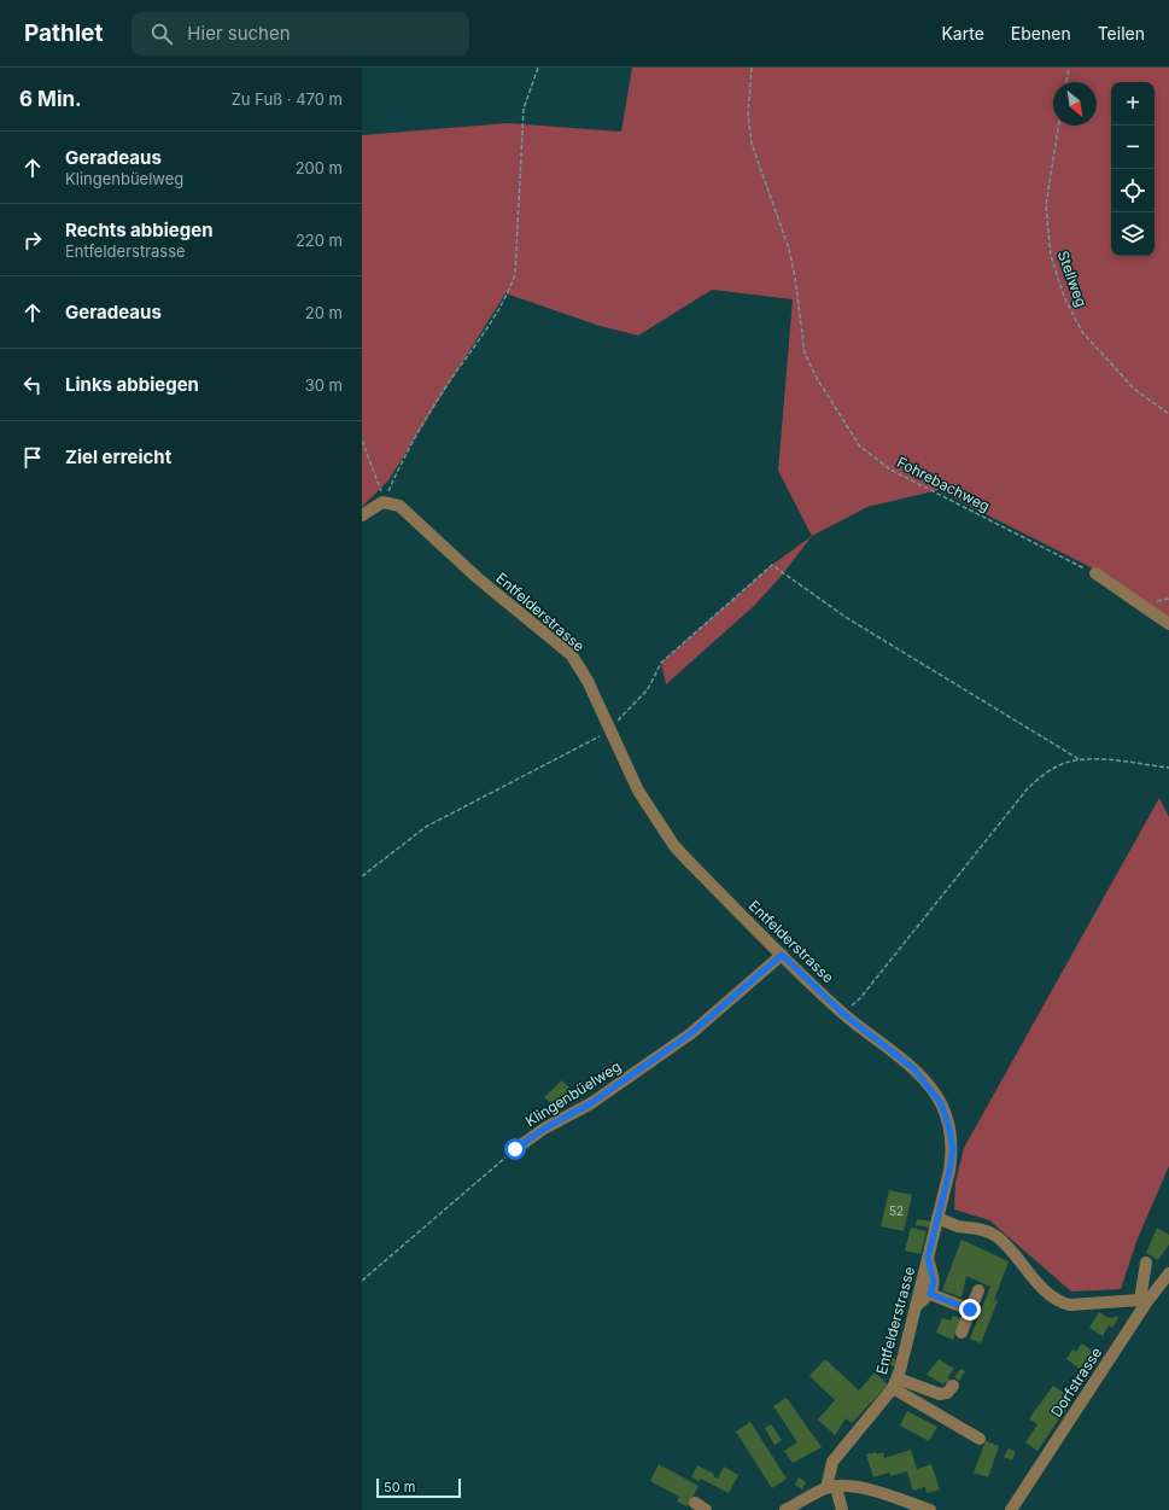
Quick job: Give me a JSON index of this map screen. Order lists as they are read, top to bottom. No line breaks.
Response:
{"streets":{"street":["Entfelderstrasse","Klingenbüelweg","Dorfstrasse"],"path":["Stellweg","Fohrebachweg"]},"crossings":[["Entfelderstrasse","Klingenbüelweg"]],"house_numbers":["52"],"scale_bar":"50 m","north":"bottom right","page":{"header":"Pathlet","search":"Hier suchen","nav":["Karte","Ebenen","Teilen"],"heading":["6 Min.","Zu Fuß · 470 m"],"map_buttons":["+","−"],"list":[["Geradeaus","Klingenbüelweg","200 m"],["Rechts abbiegen","Entfelderstrasse","220 m"],["Geradeaus","20 m"],["Links abbiegen","30 m"],"Ziel erreicht"],"scale":"50 m"}}
